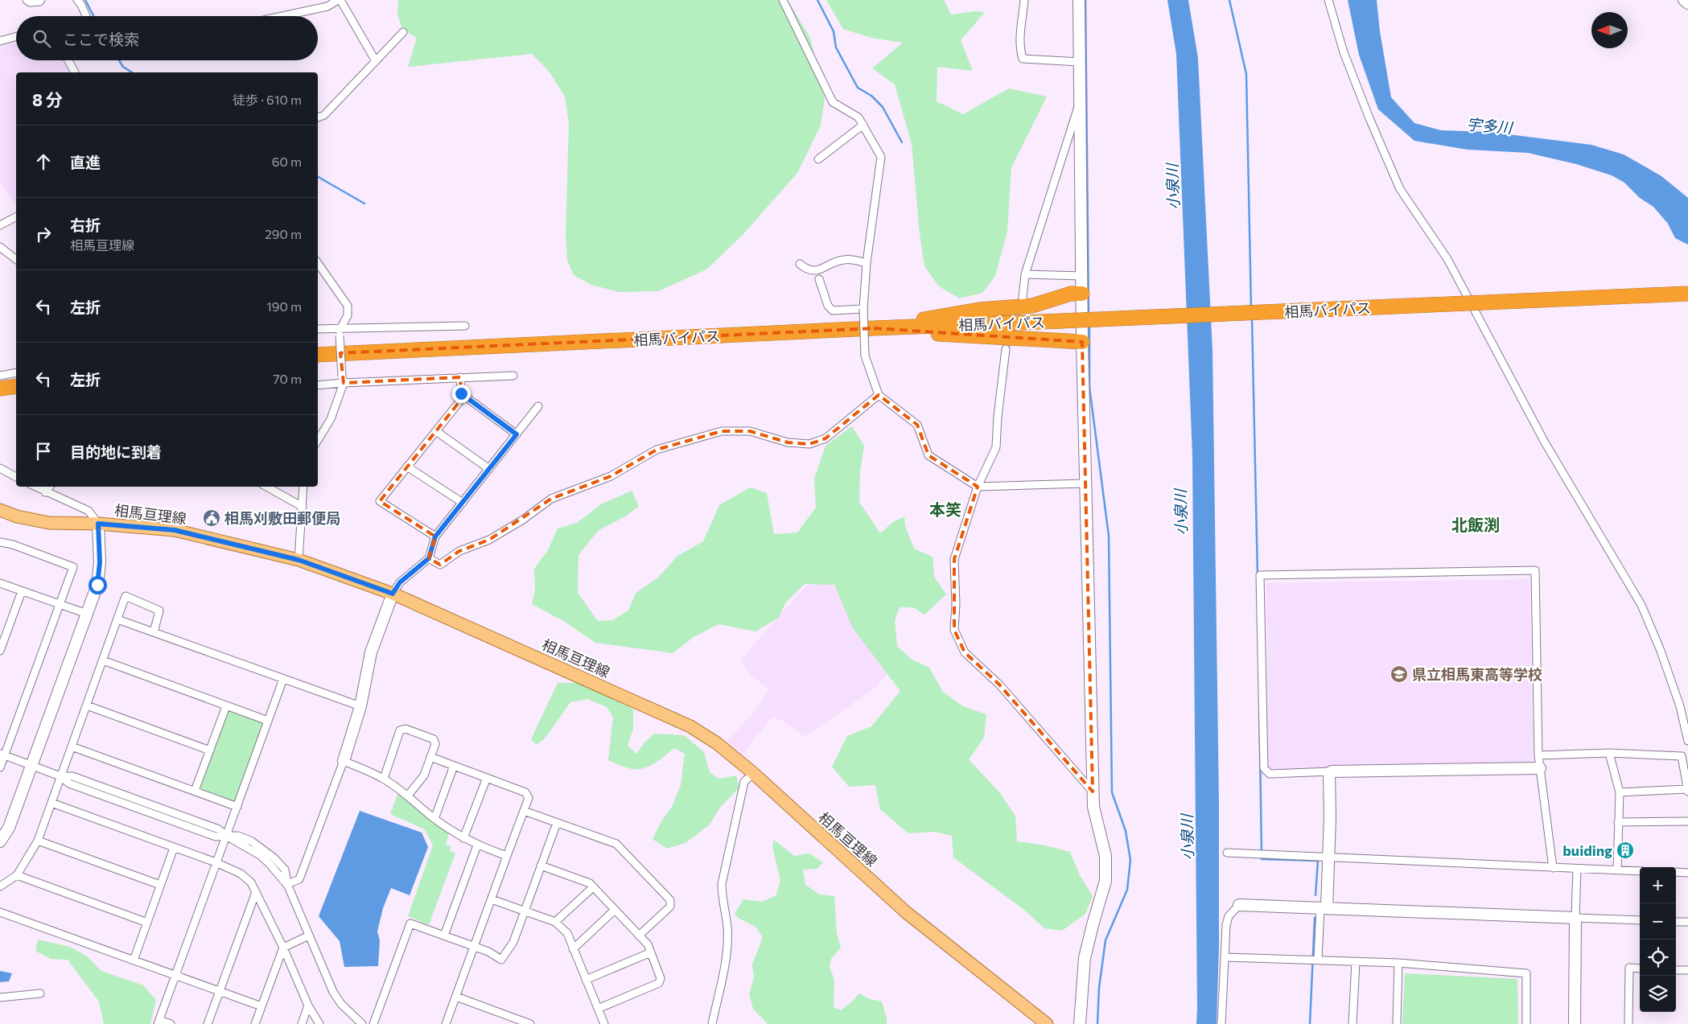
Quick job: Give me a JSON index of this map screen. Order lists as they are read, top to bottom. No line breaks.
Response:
{"streets":{"highway":["相馬バイパス"],"main road":["相馬亘理線"]},"districts":["本笑","北飯渕"],"water":["宇多川","小泉川"],"places":{"public building":["相馬刈敷田郵便局"],"school or university":["県立相馬東高等学校"],"building":["buiding"]},"north":"left","page":{"search":"ここで検索","heading":["8 分","徒歩 · 610 m"],"list":[["直進","60 m"],["右折","相馬亘理線","290 m"],["左折","190 m"],["左折","70 m"],"目的地に到着"],"map_buttons":["+","−"]}}
